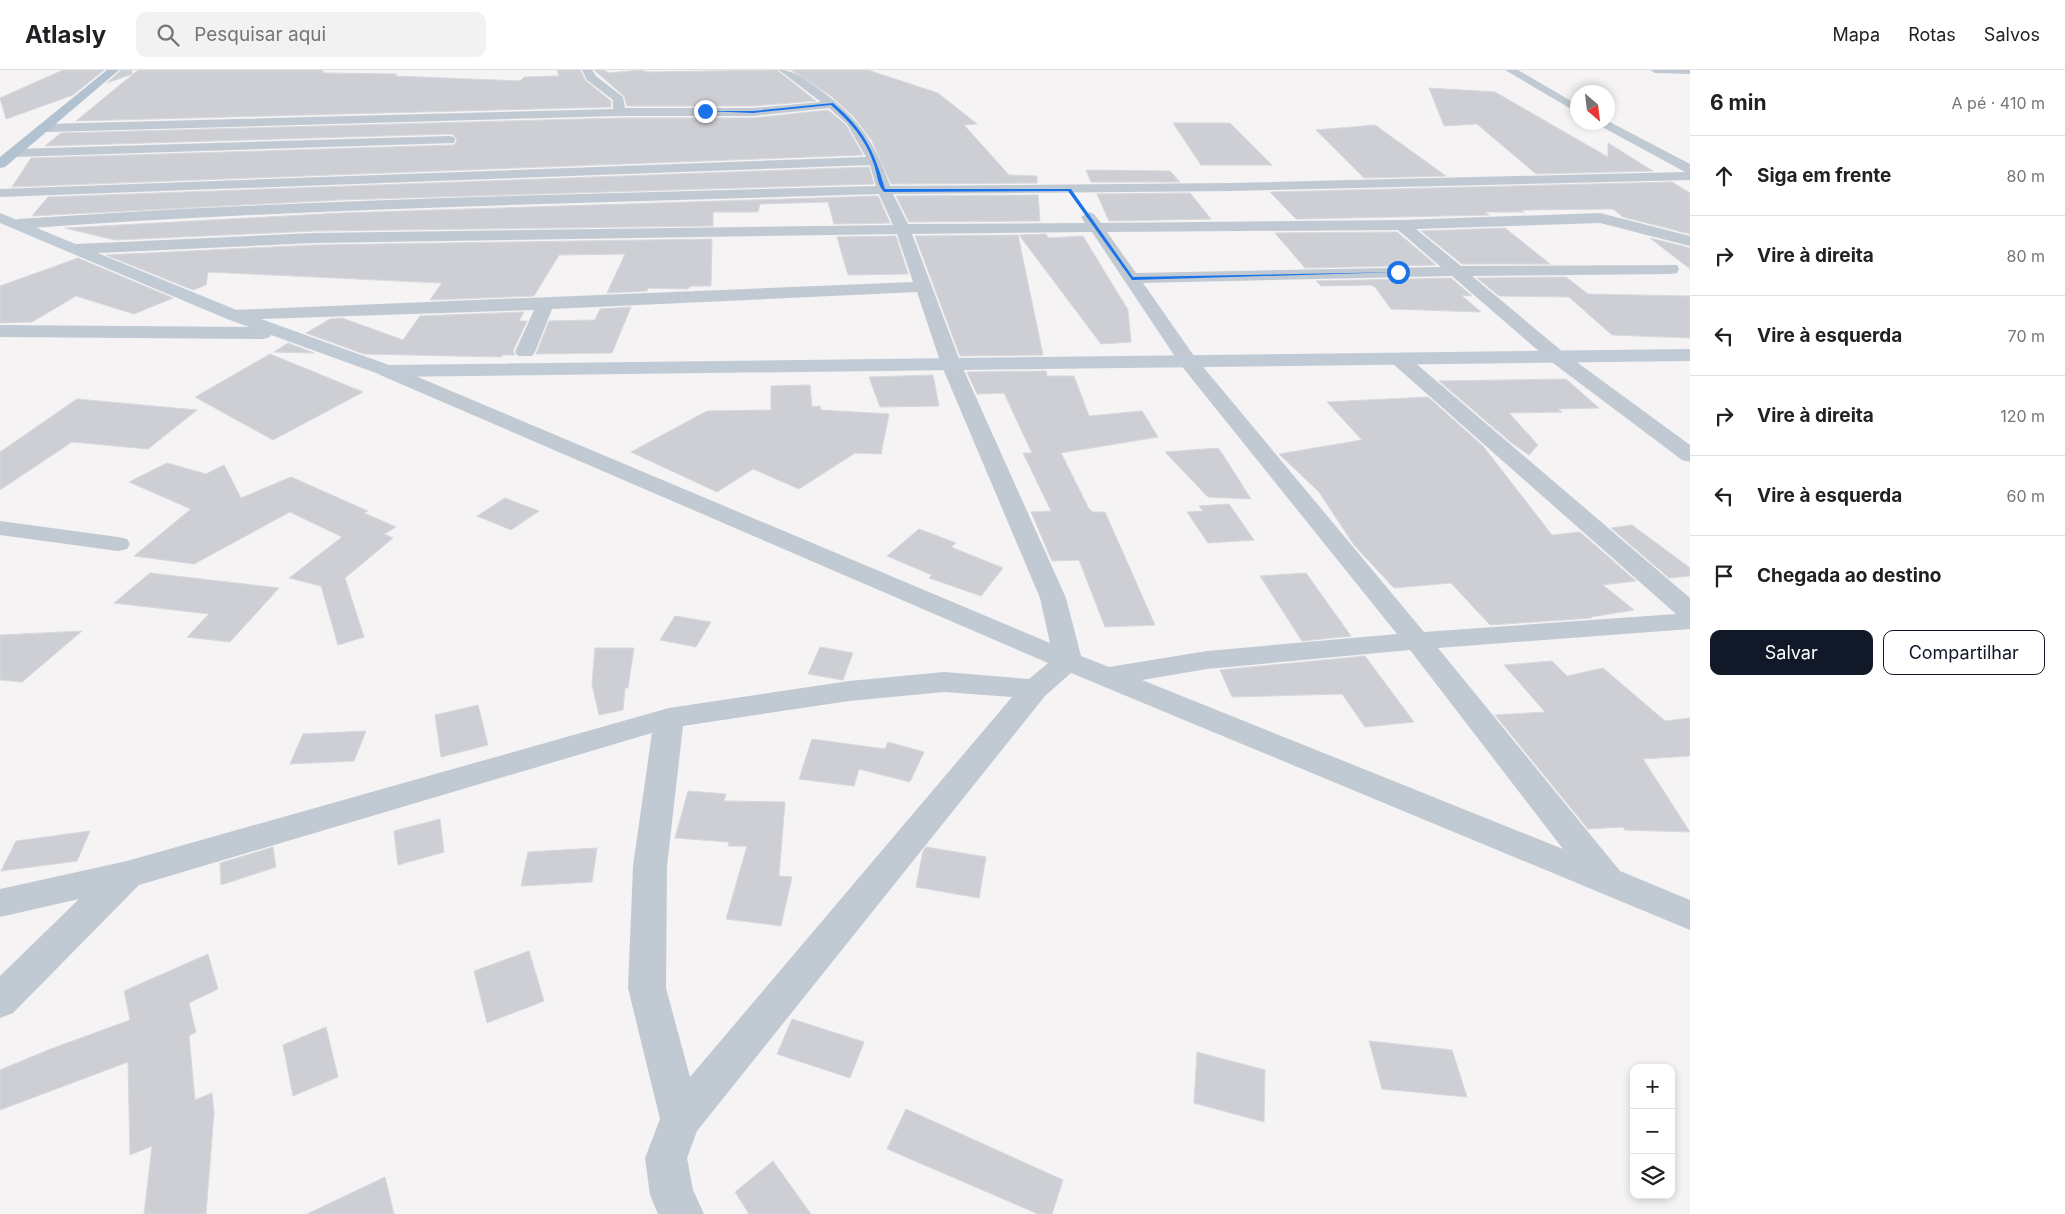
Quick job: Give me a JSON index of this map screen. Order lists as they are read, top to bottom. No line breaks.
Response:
{"north":"bottom right","page":{"header":"Atlasly","search":"Pesquisar aqui","nav":["Mapa","Rotas","Salvos"],"heading":["6 min","A pé · 410 m"],"list":[["Siga em frente","80 m"],["Vire à direita","80 m"],["Vire à esquerda","70 m"],["Vire à direita","120 m"],["Vire à esquerda","60 m"],"Chegada ao destino"],"buttons":["Salvar","Compartilhar"],"map_buttons":["+","−"]}}
